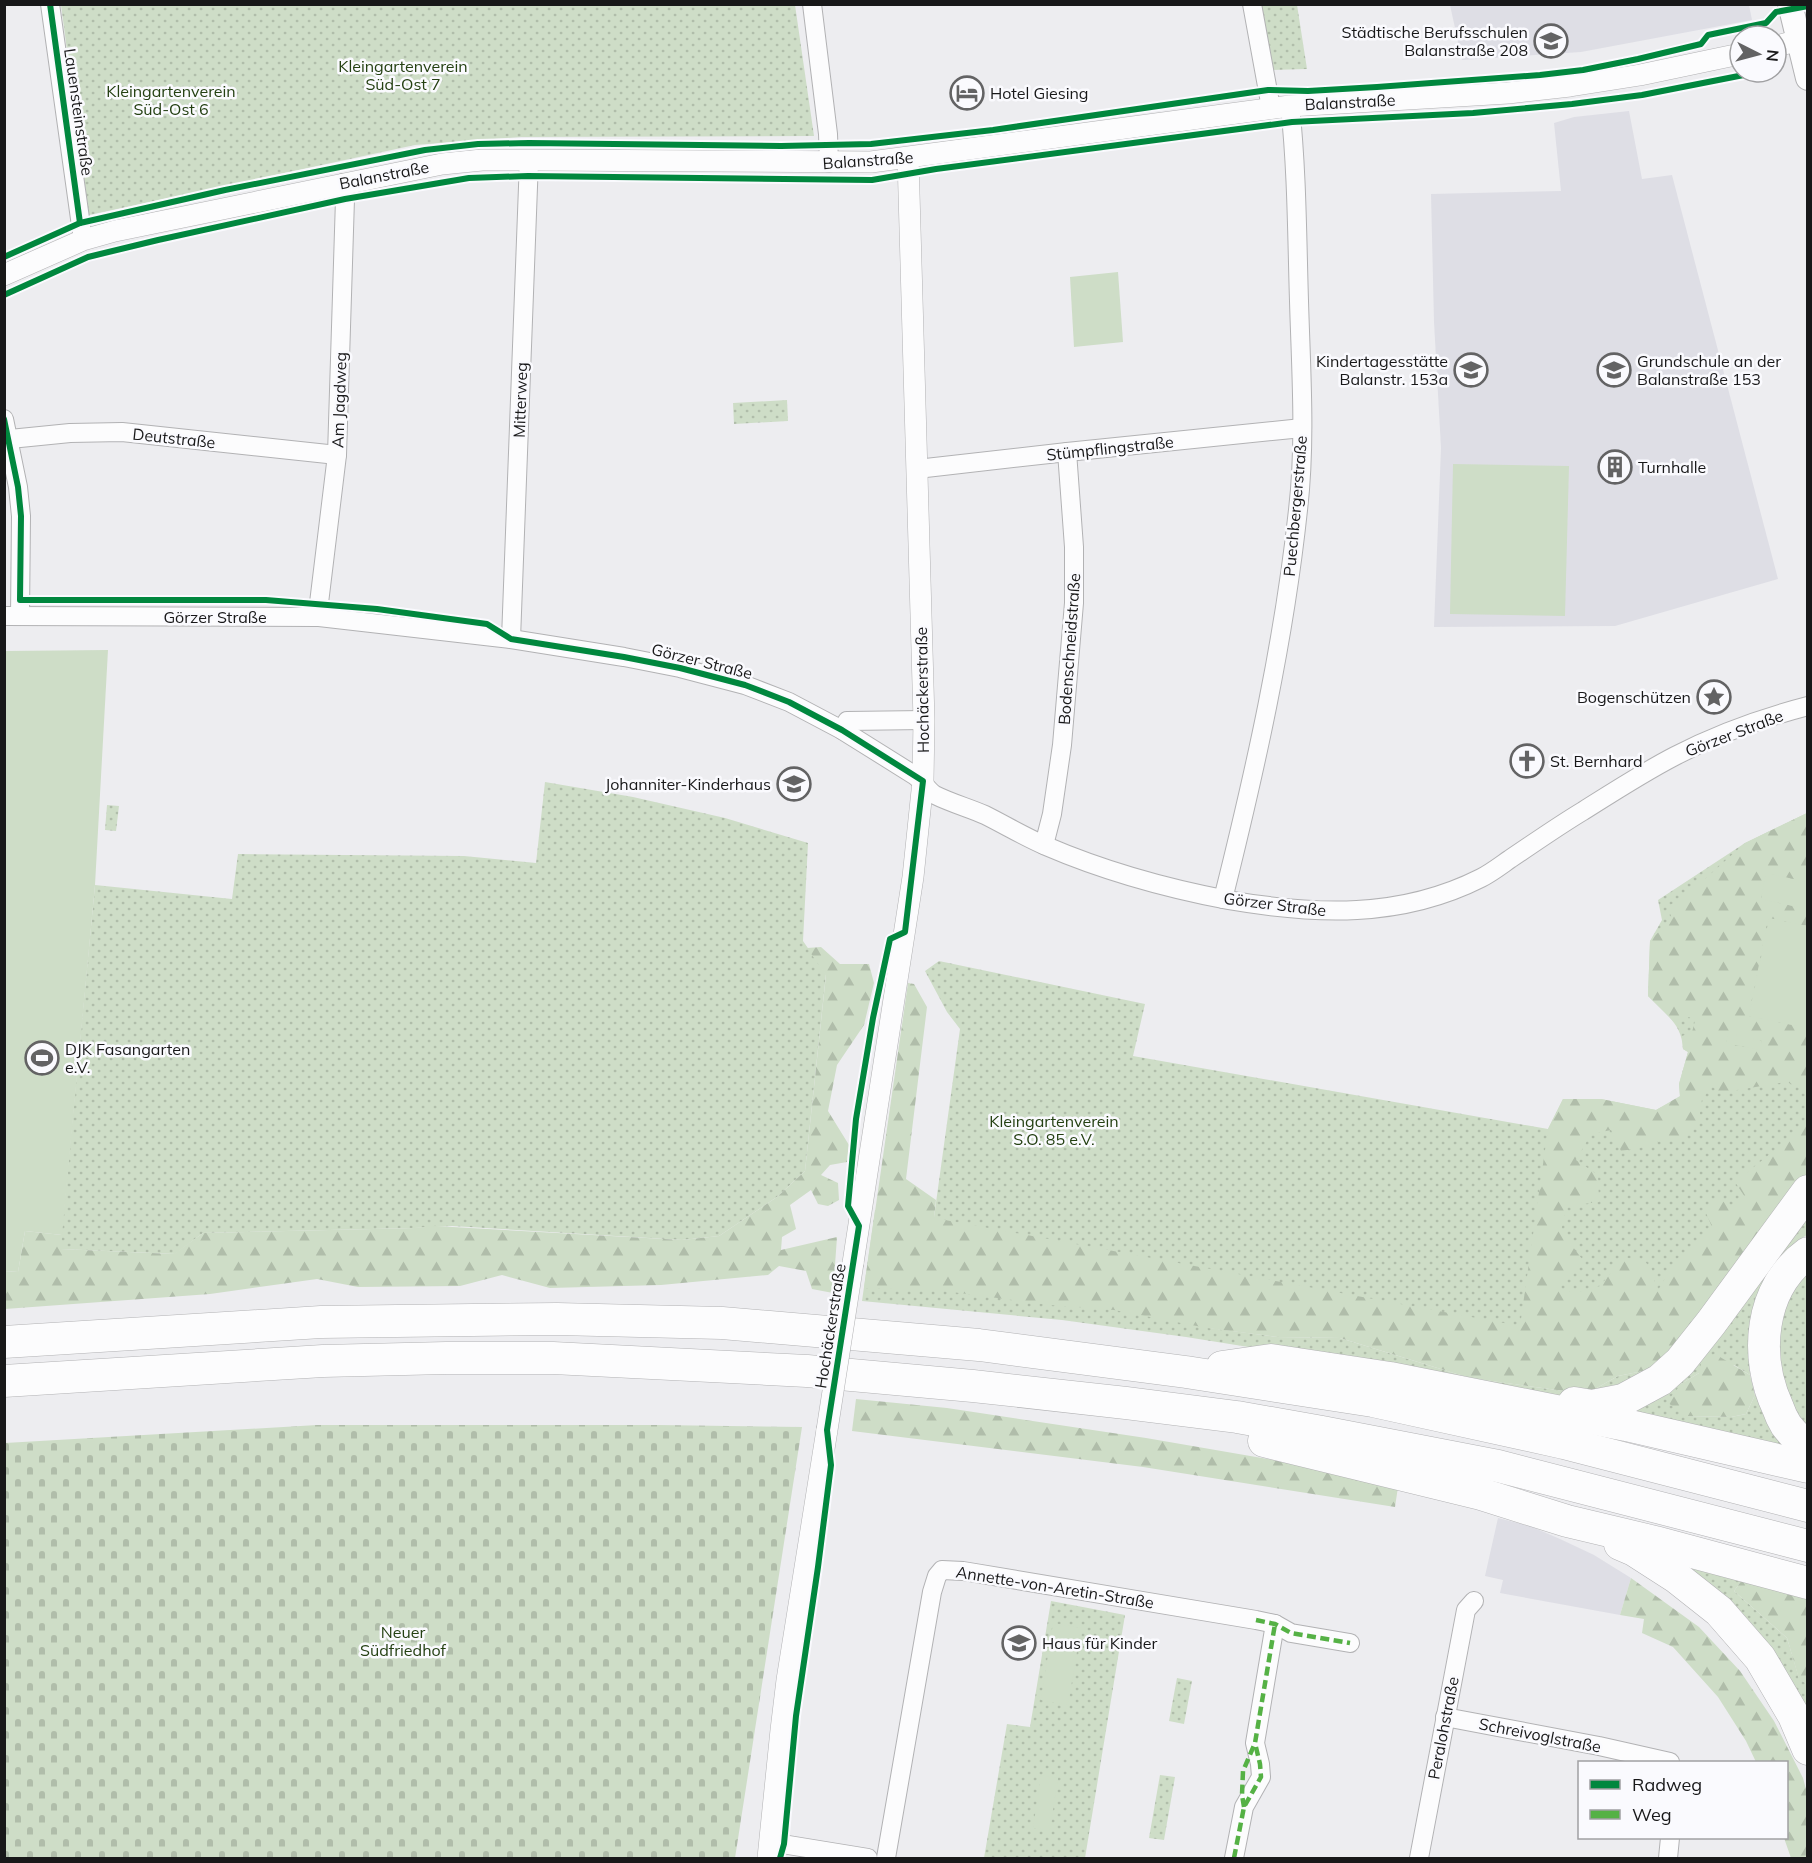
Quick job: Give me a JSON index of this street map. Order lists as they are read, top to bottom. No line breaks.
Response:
{"streets":{"street":["Balanstraße","Lauensteinstraße","Am Jagdweg","Mitterweg","Deutstraße","Stümpflingstraße","Puechbergerstraße","Görzer Straße","Bodenschneidstraße","Hochäckerstraße","Annette-von-Aretin-Straße","Peralohstraße","Schreivoglstraße"]},"crossings":[["Balanstraße","Lauensteinstraße"],["Balanstraße","Am Jagdweg"],["Balanstraße","Mitterweg"],["Balanstraße","Puechbergerstraße"],["Balanstraße","Hochäckerstraße"],["Am Jagdweg","Deutstraße"],["Am Jagdweg","Görzer Straße"],["Mitterweg","Görzer Straße"],["Stümpflingstraße","Puechbergerstraße"],["Stümpflingstraße","Bodenschneidstraße"],["Stümpflingstraße","Hochäckerstraße"],["Puechbergerstraße","Görzer Straße"],["Görzer Straße","Bodenschneidstraße"],["Görzer Straße","Hochäckerstraße"],["Peralohstraße","Schreivoglstraße"]],"parks":["Kleingartenverein Süd-Ost 7","Kleingartenverein Süd-Ost 6","Kleingartenverein S.O. 85 e.V.","Neuer Südfriedhof"],"places":{"school or university":["Städtische Berufsschulen Balanstraße 208","Kindertagesstätte Balanstr. 153a","Grundschule an der Balanstraße 153","Johanniter-Kinderhaus","Haus für Kinder"],"hotel":["Hotel Giesing"],"building":["Turnhalle"],"place":["Bogenschützen"],"church":["St. Bernhard"],"sports":["DJK Fasangarten e.V."]},"legend":["Radweg","Weg"],"north":"right"}
